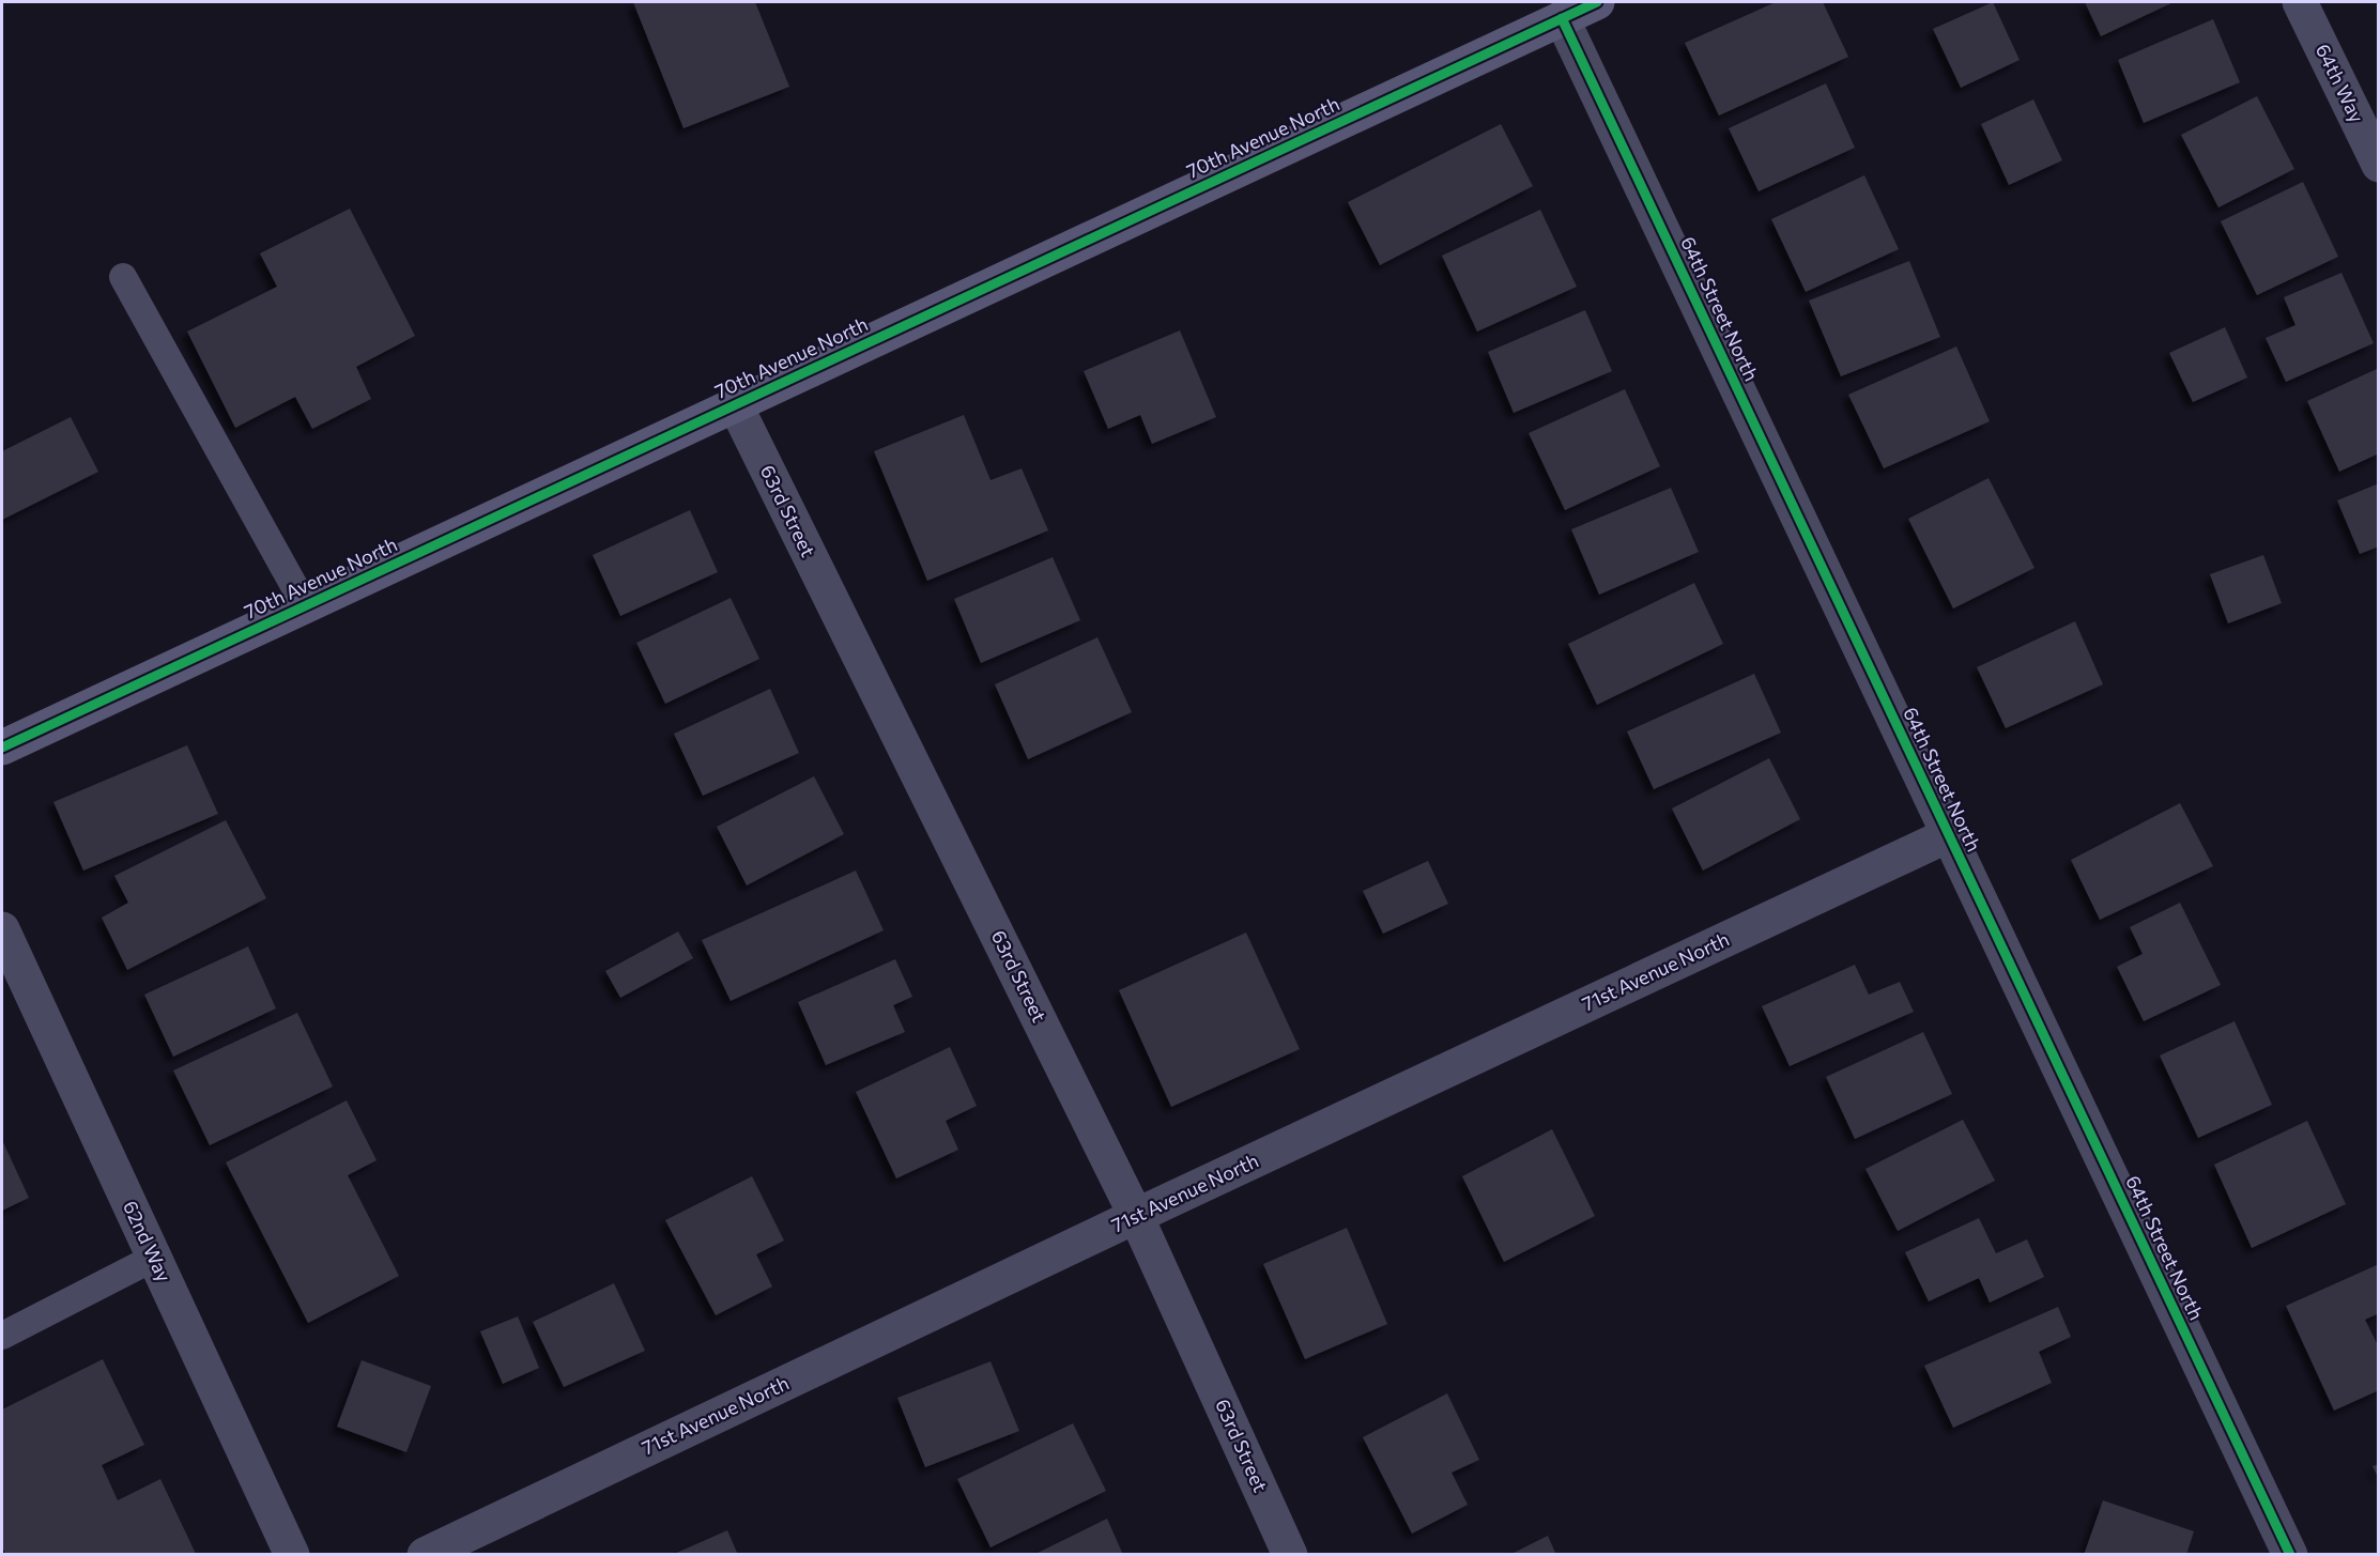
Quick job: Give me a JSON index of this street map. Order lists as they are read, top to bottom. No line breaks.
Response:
{"streets":{"street":["64th Way","70th Avenue North","64th Street North","63rd Street","71st Avenue North","62nd Way"]},"crossings":[["70th Avenue North","64th Street North"],["70th Avenue North","63rd Street"],["64th Street North","71st Avenue North"],["63rd Street","71st Avenue North"]]}
